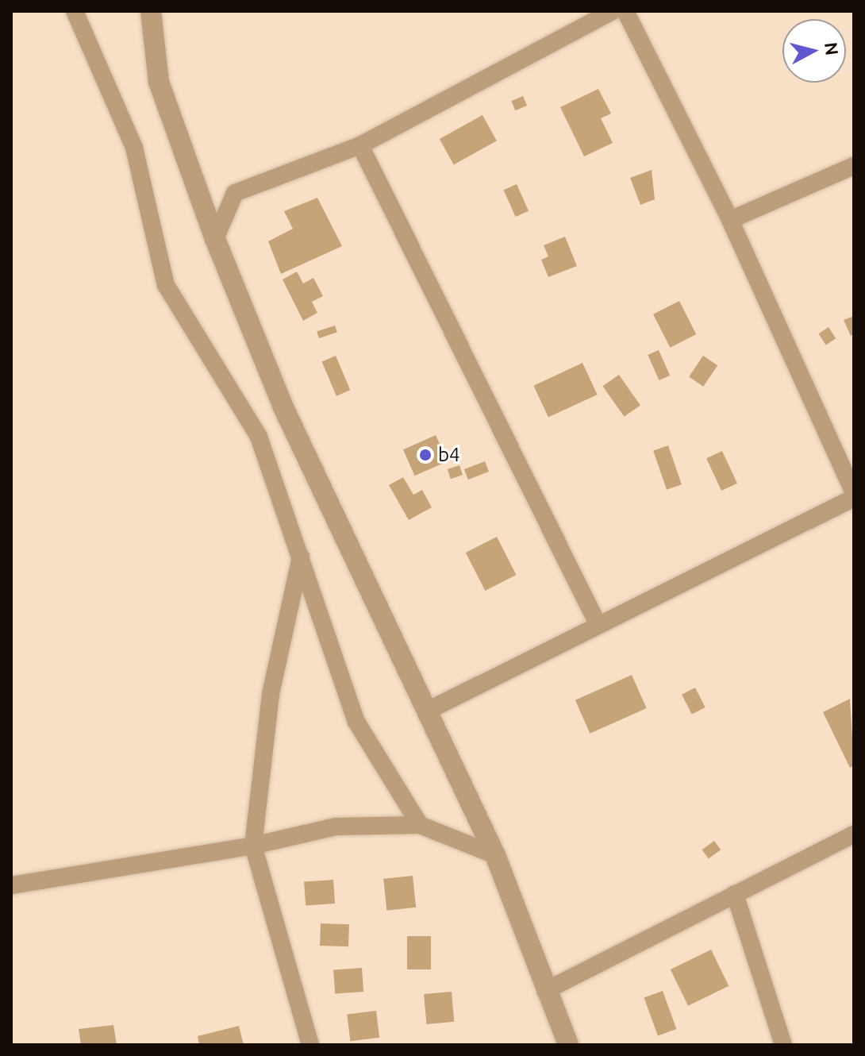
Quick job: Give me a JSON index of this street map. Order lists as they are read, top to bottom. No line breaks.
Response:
{"places":["b4"],"north":"right"}
